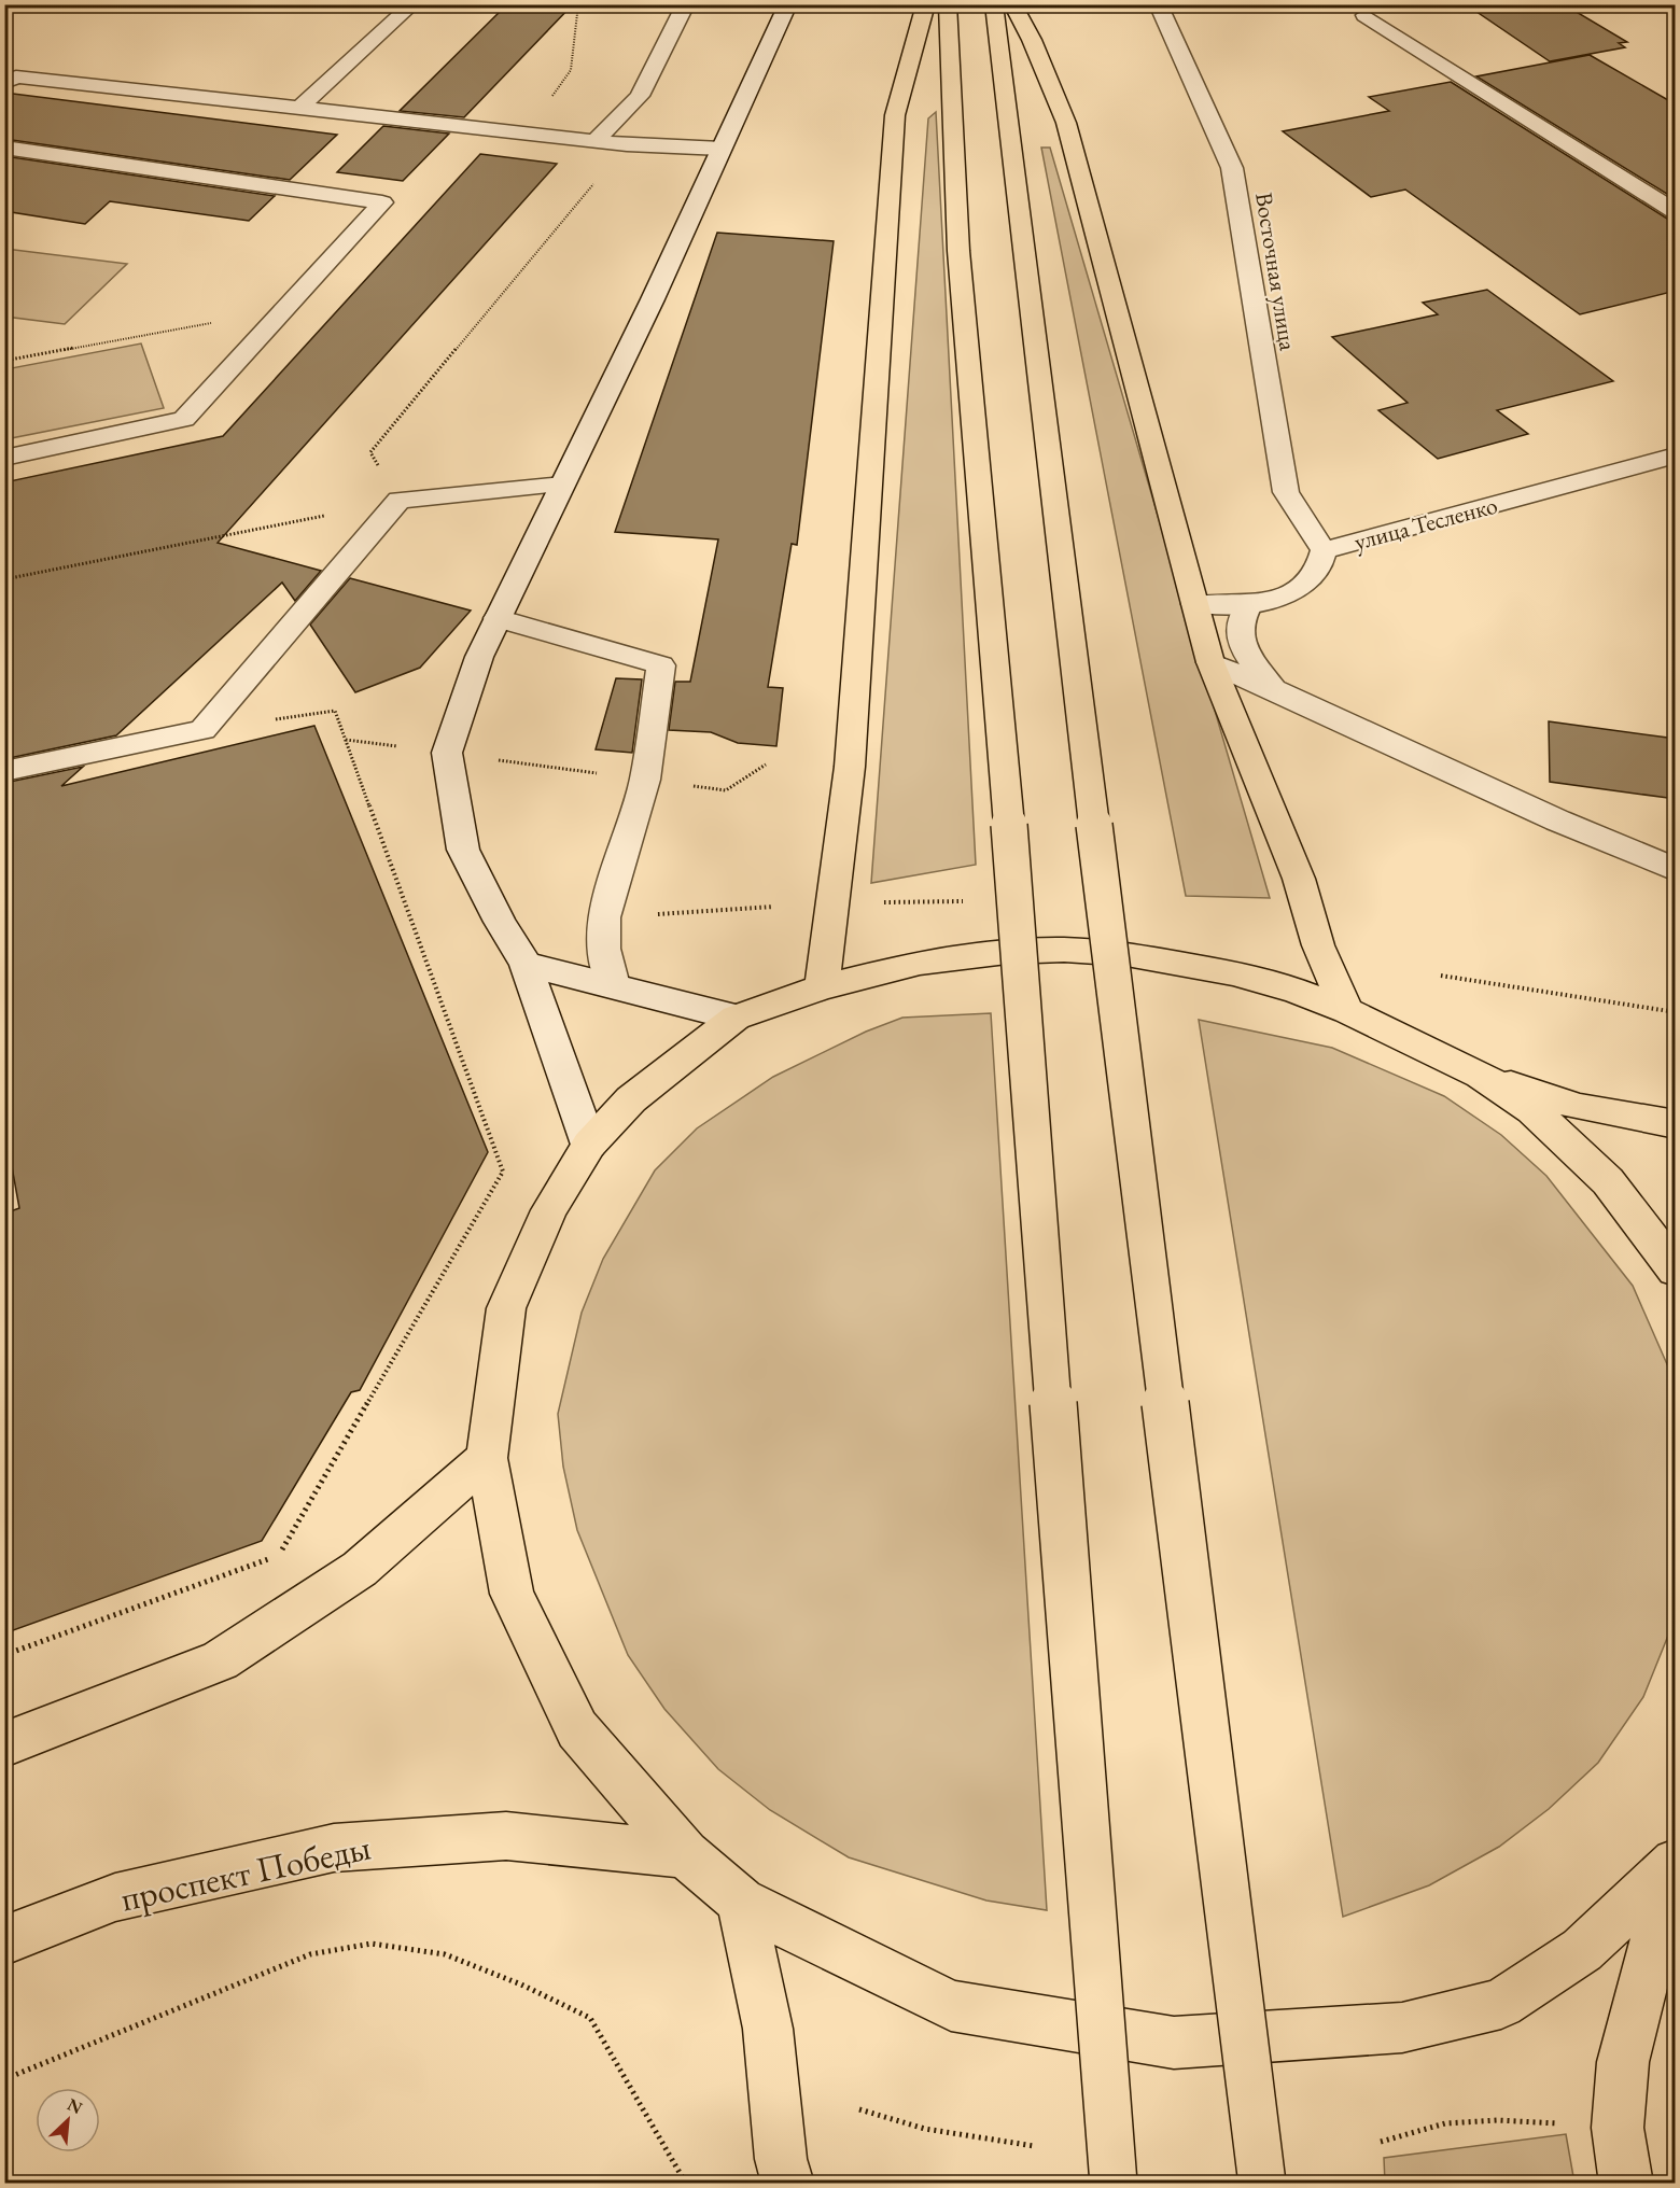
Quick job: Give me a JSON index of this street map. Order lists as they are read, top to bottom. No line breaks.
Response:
{"streets":{"main road":["проспект Победы"],"street":["Восточная улица","улица Тесленко"]},"crossings":[["Восточная улица","улица Тесленко"]],"north":"top right"}
